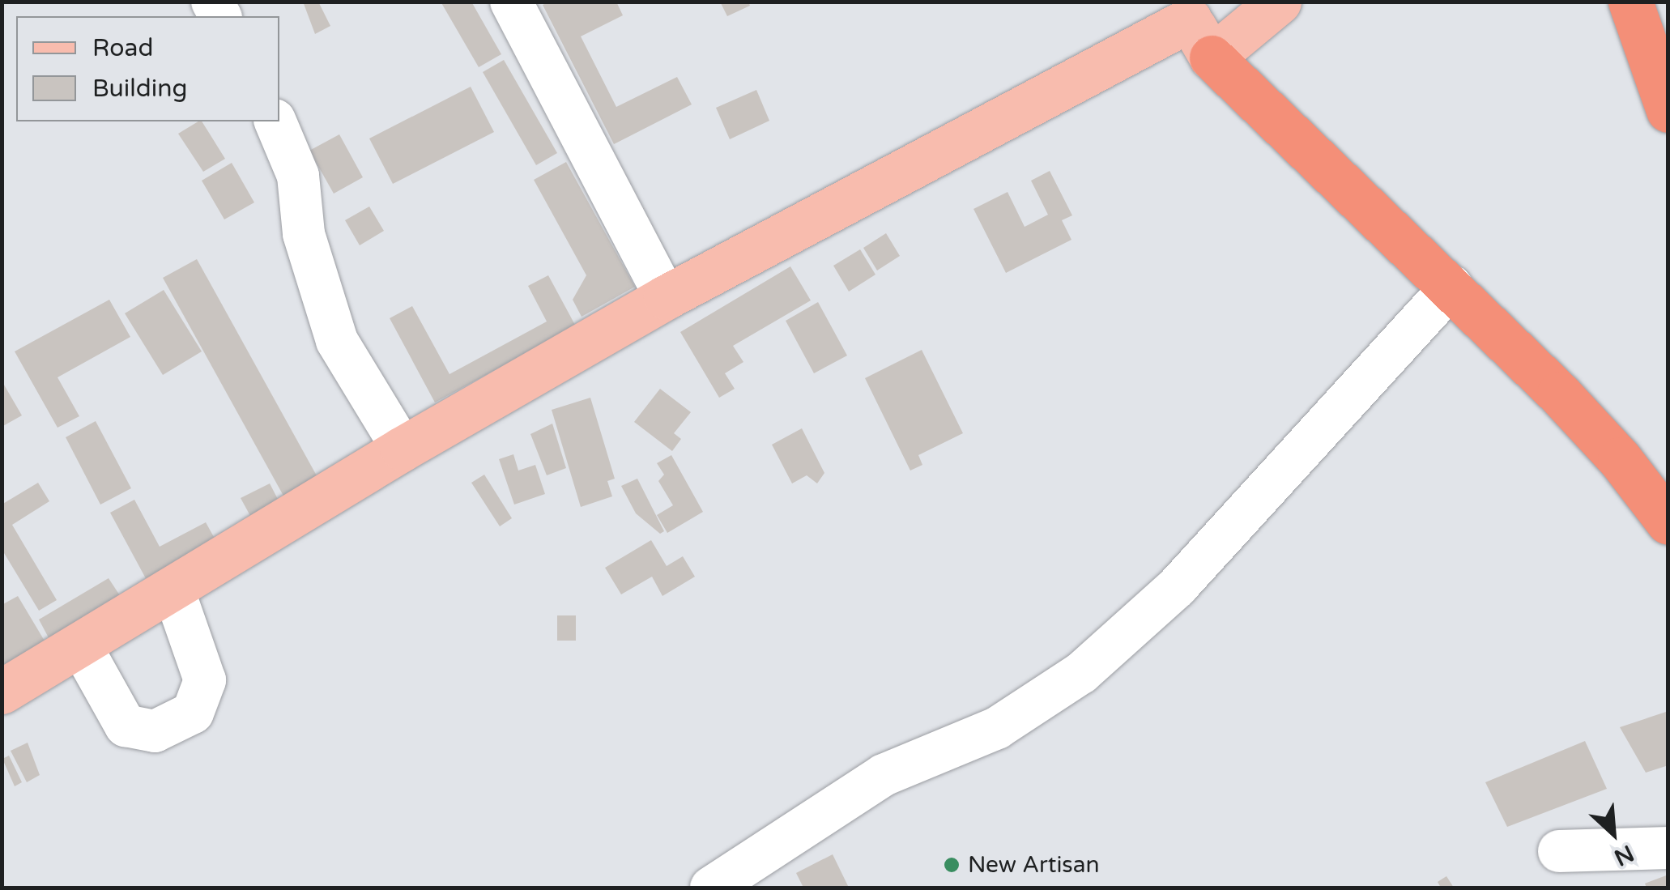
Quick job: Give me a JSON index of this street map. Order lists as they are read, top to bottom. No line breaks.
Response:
{"places":["New Artisan"],"legend":["Road","Building"],"north":"bottom right"}
